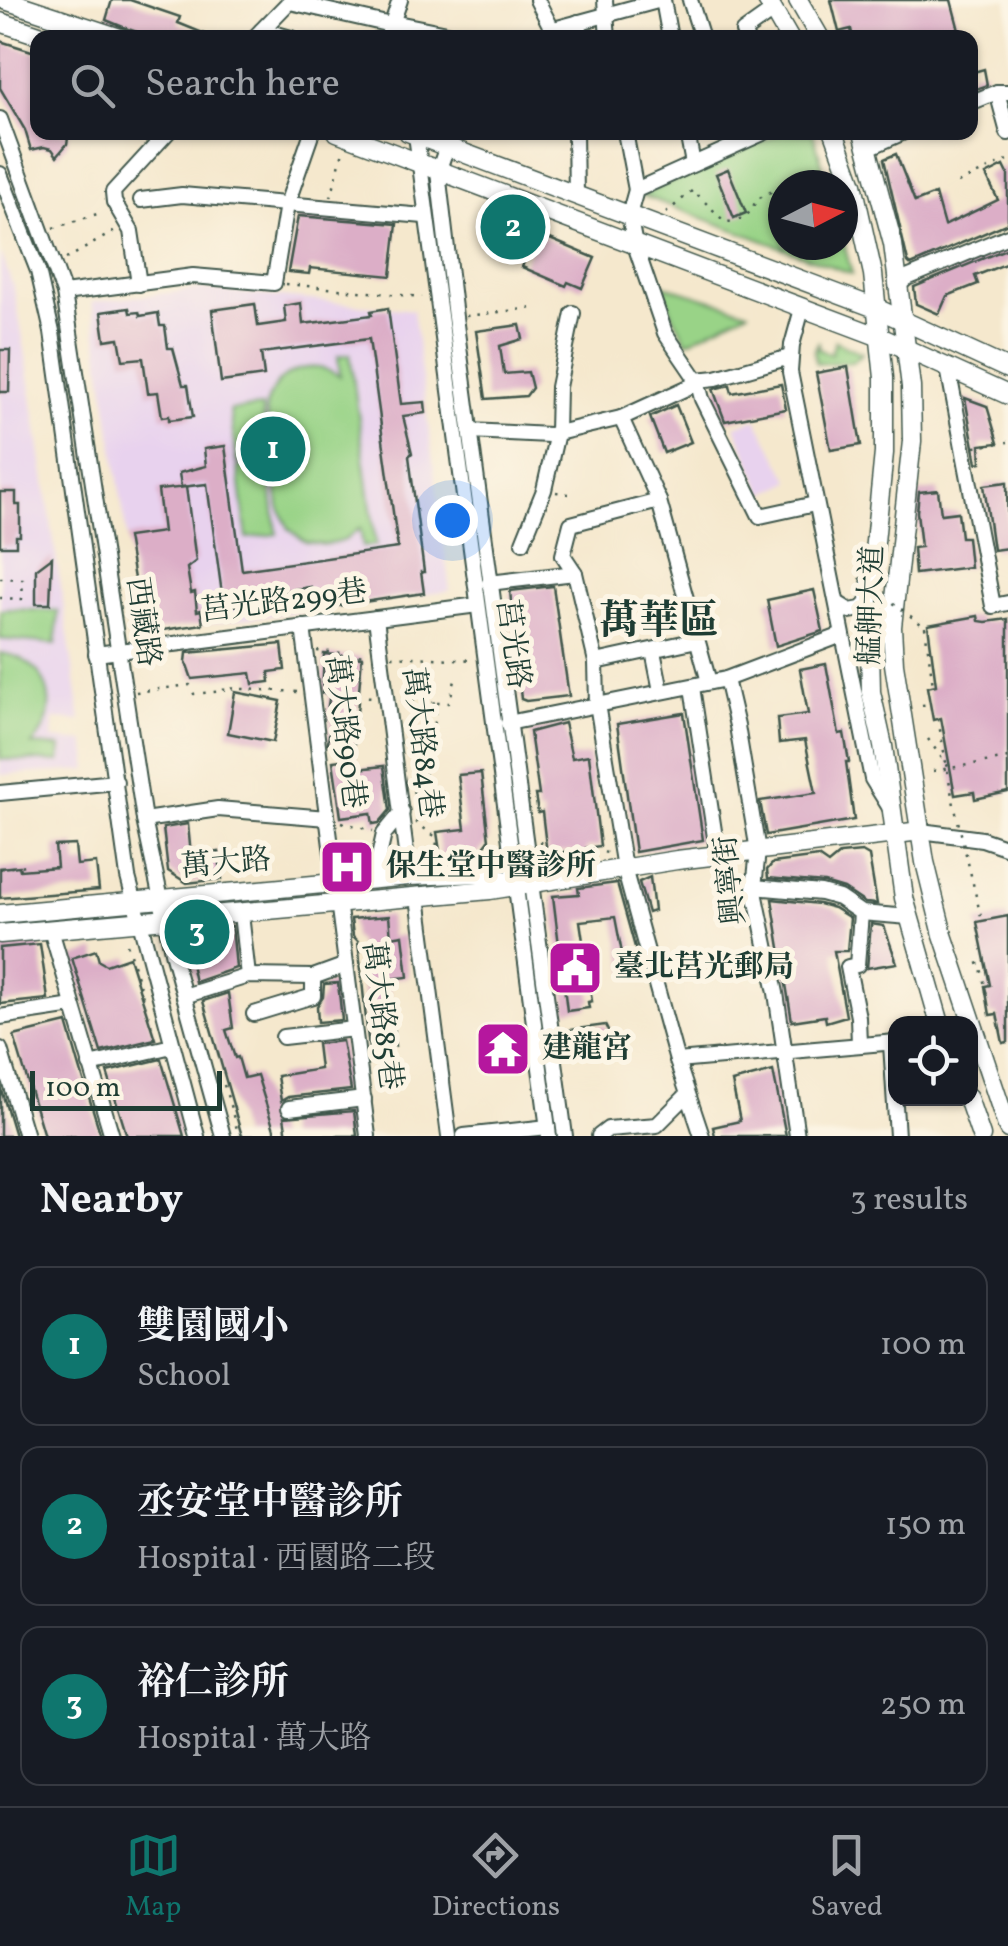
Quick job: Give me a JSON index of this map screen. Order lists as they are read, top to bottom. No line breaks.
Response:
{"streets":{"main road":["艋舺大道","萬大路"],"street":["莒光路299巷","西藏路","莒光路","萬大路90巷","萬大路84巷","興寧街","萬大路85巷"]},"crossings":[["莒光路299巷","西藏路"],["莒光路299巷","莒光路"],["莒光路299巷","萬大路90巷"],["莒光路299巷","萬大路84巷"],["艋舺大道","萬大路"],["西藏路","萬大路"],["莒光路","萬大路"],["萬大路90巷","萬大路"],["萬大路90巷","萬大路85巷"],["萬大路84巷","萬大路"],["萬大路","興寧街"],["萬大路","萬大路85巷"]],"districts":["萬華區"],"places":{"hospital":["保生堂中醫診所"],"public building":["臺北莒光郵局"],"temple":["建龍宮"]},"scale_bar":"100 m","north":"right","page":{"search":"Search here","pins":["2","1","3"],"scale":"100 m","heading":["Nearby","3 results"],"list":[{"mark":"1","name":"雙園國小","note":"School","value":"100 m"},{"mark":"2","name":"丞安堂中醫診所","note":"Hospital · 西園路二段","value":"150 m"},{"mark":"3","name":"裕仁診所","note":"Hospital · 萬大路","value":"250 m"}],"nav":["Map","Directions","Saved"]}}
